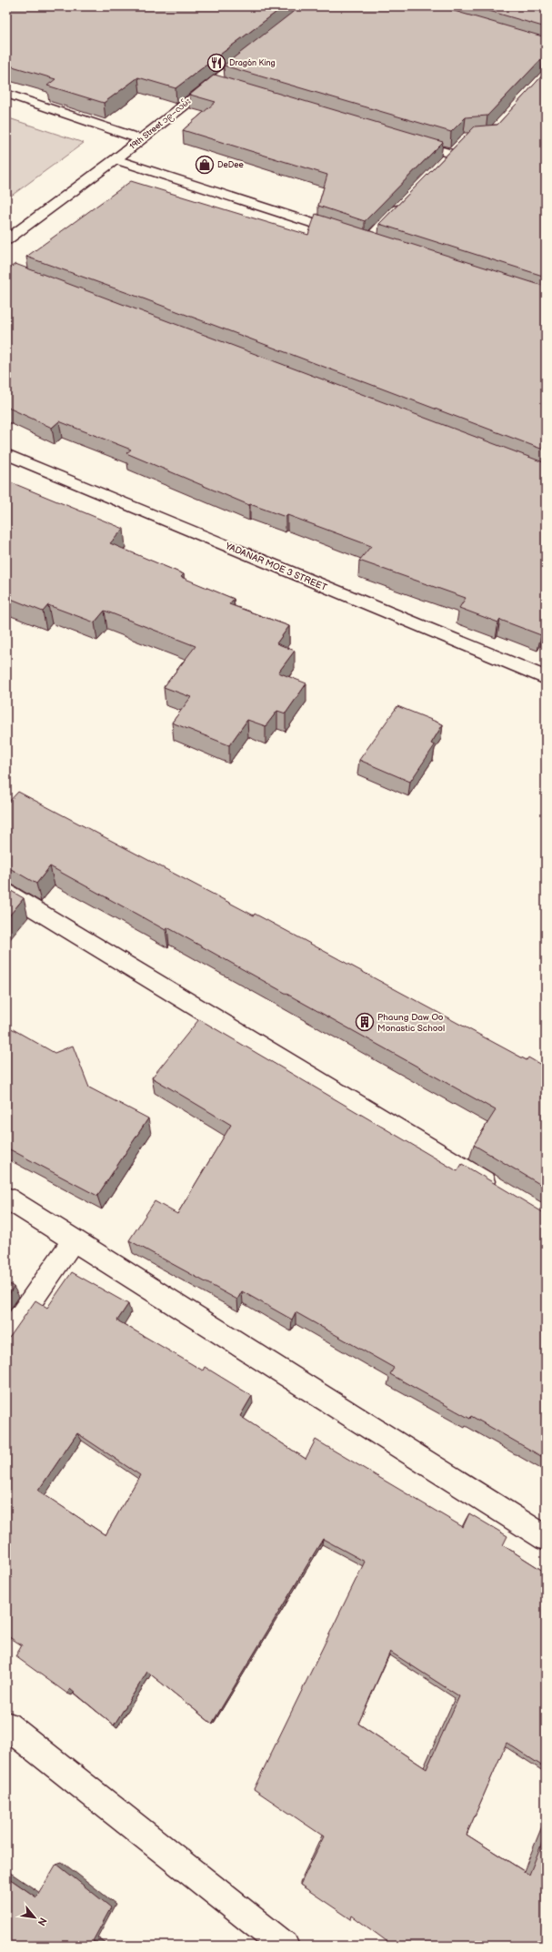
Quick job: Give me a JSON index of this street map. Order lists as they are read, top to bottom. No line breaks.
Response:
{"streets":{"street":["19th Street ၁၉−လမ်း","YADANAR MOE 3 STREET"]},"places":{"restaurant":["Dragón King"],"shop":["DeDee"],"building":["Phaung Daw Oo Monastic School"]},"north":"bottom right"}
